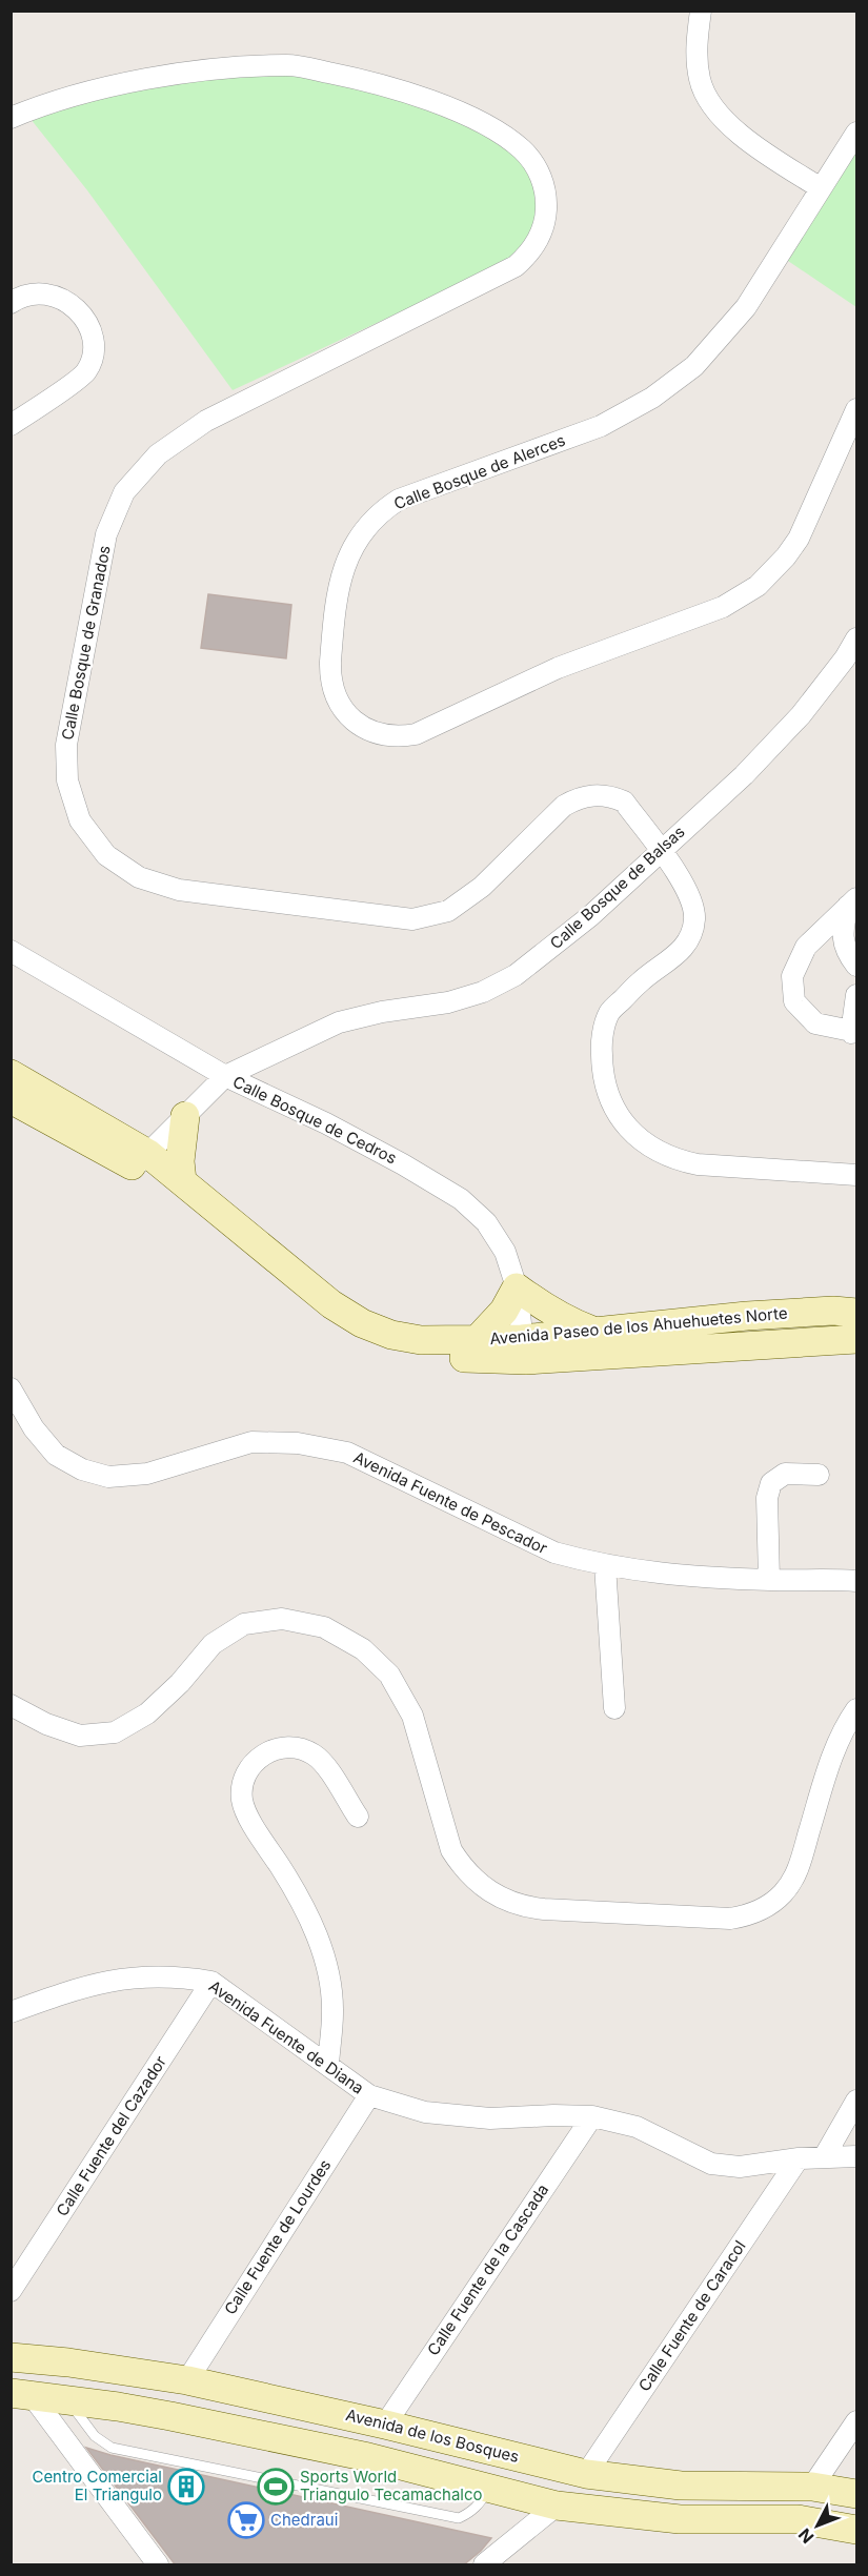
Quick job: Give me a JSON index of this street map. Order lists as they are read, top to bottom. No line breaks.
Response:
{"streets":{"street":["Calle Bosque de Alerces","Calle Bosque de Granados","Calle Bosque de Balsas","Calle Bosque de Cedros","Avenida Paseo de los Ahuehuetes Norte","Avenida Fuente de Pescador","Avenida Fuente de Diana","Calle Fuente del Cazador","Calle Fuente de Lourdes","Calle Fuente de la Cascada","Calle Fuente de Caracol","Avenida de los Bosques"]},"crossings":[["Calle Bosque de Granados","Calle Bosque de Balsas"],["Calle Bosque de Balsas","Calle Bosque de Cedros"],["Calle Bosque de Balsas","Avenida Paseo de los Ahuehuetes Norte"],["Calle Bosque de Cedros","Avenida Paseo de los Ahuehuetes Norte"],["Avenida Fuente de Diana","Calle Fuente del Cazador"],["Avenida Fuente de Diana","Calle Fuente de Lourdes"],["Avenida Fuente de Diana","Calle Fuente de la Cascada"],["Avenida Fuente de Diana","Calle Fuente de Caracol"],["Calle Fuente de Lourdes","Avenida de los Bosques"],["Calle Fuente de la Cascada","Avenida de los Bosques"],["Calle Fuente de Caracol","Avenida de los Bosques"]],"places":{"building":["Centro Comercial El Triangulo"],"sports":["Sports World Triangulo Tecamachalco"],"supermarket":["Chedraui"]},"north":"bottom left"}
